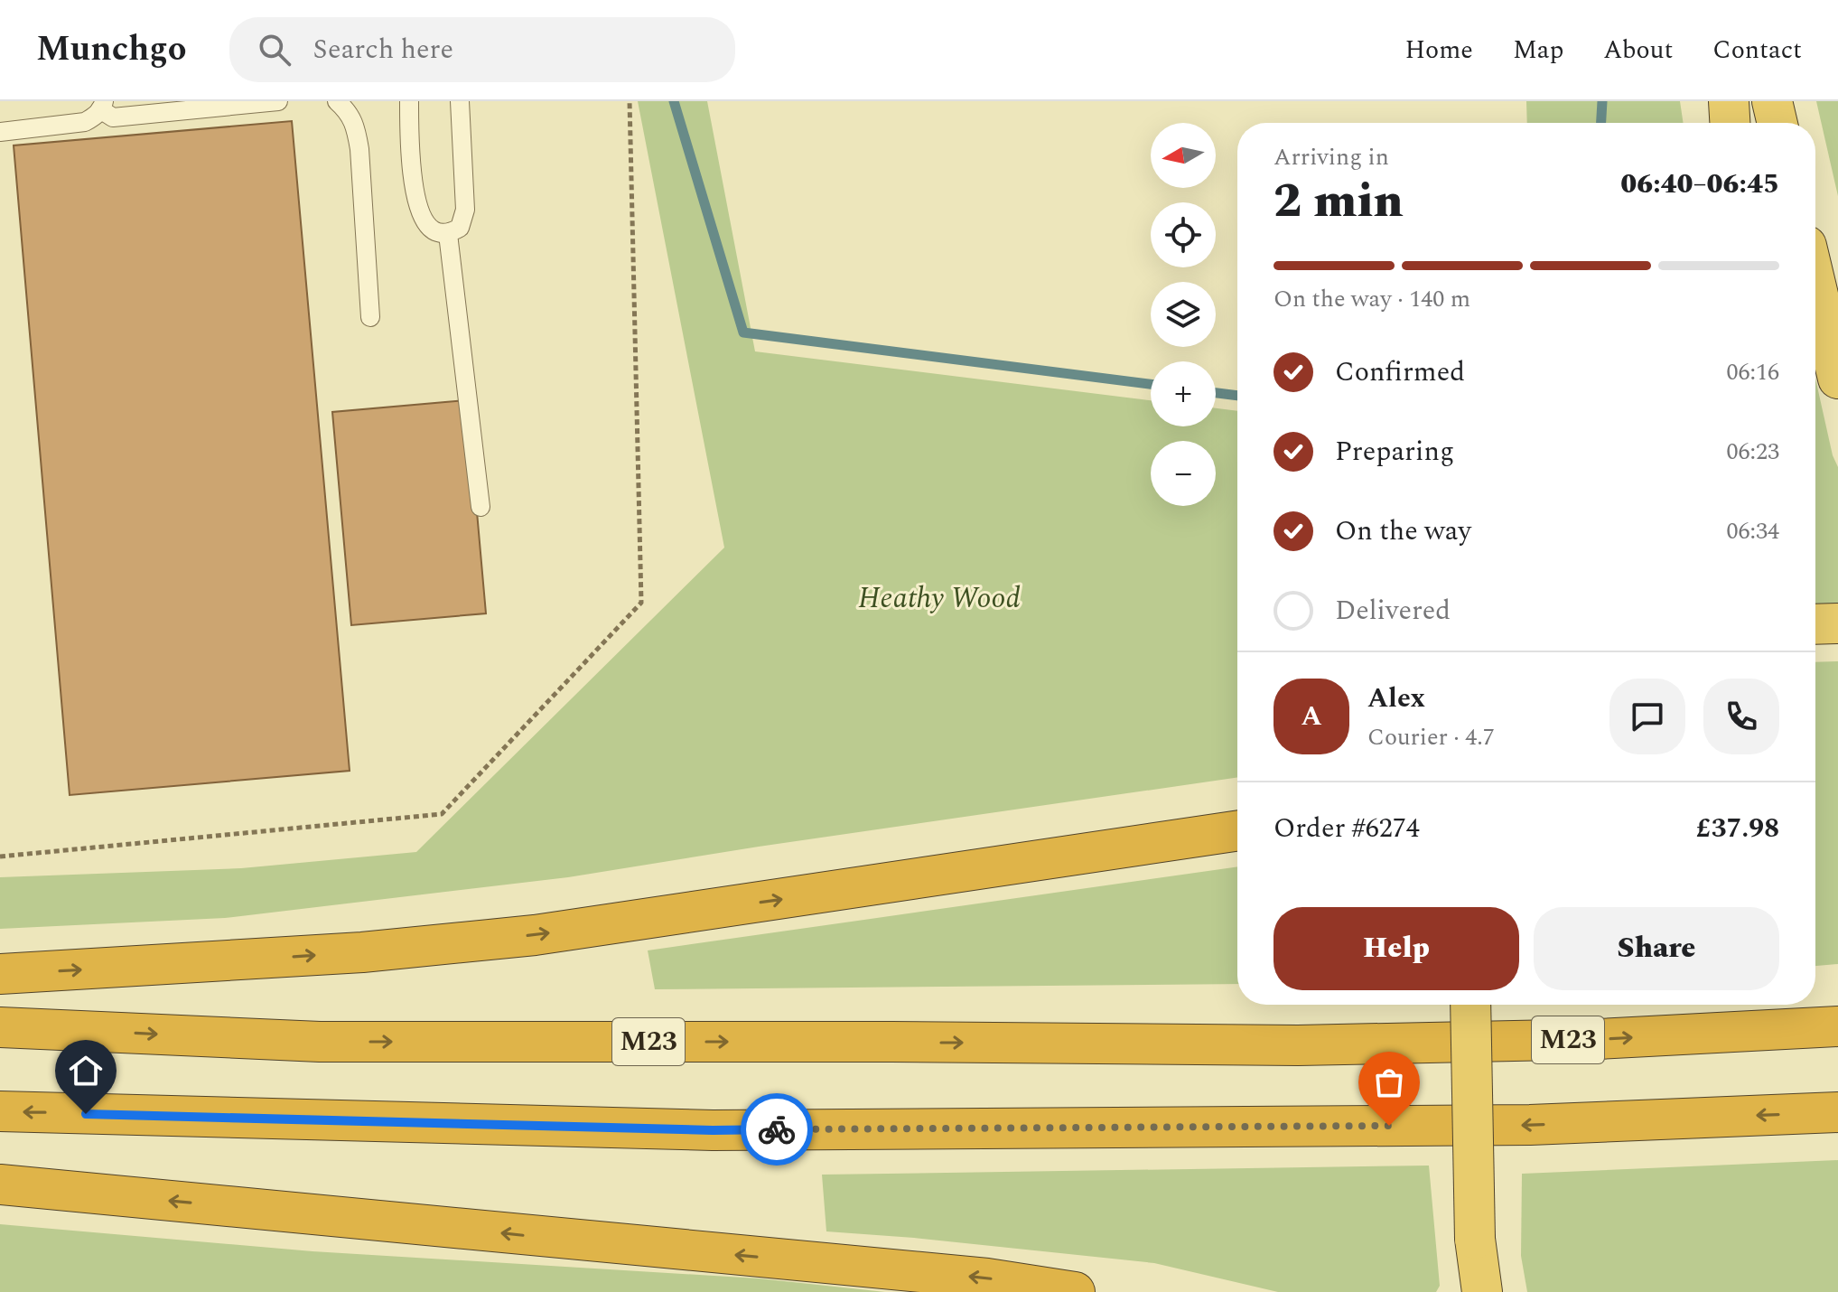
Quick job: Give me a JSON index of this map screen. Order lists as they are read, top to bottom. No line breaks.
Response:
{"streets":{"highway":["M23"]},"parks":["Heathy Wood"],"north":"left","page":{"header":"Munchgo","search":"Search here","nav":["Home","Map","About","Contact"],"map_buttons":["+","−"],"heading":["2 min","Arriving in","06:40–06:45"],"panel":["Alex","Courier · 4.7","Order #6274","£37.98"],"bar":"On the way · 140 m","list":[["Confirmed","06:16"],["Preparing","06:23"],["On the way","06:34"],"Delivered"],"round":"A","buttons":["Help","Share"]}}
